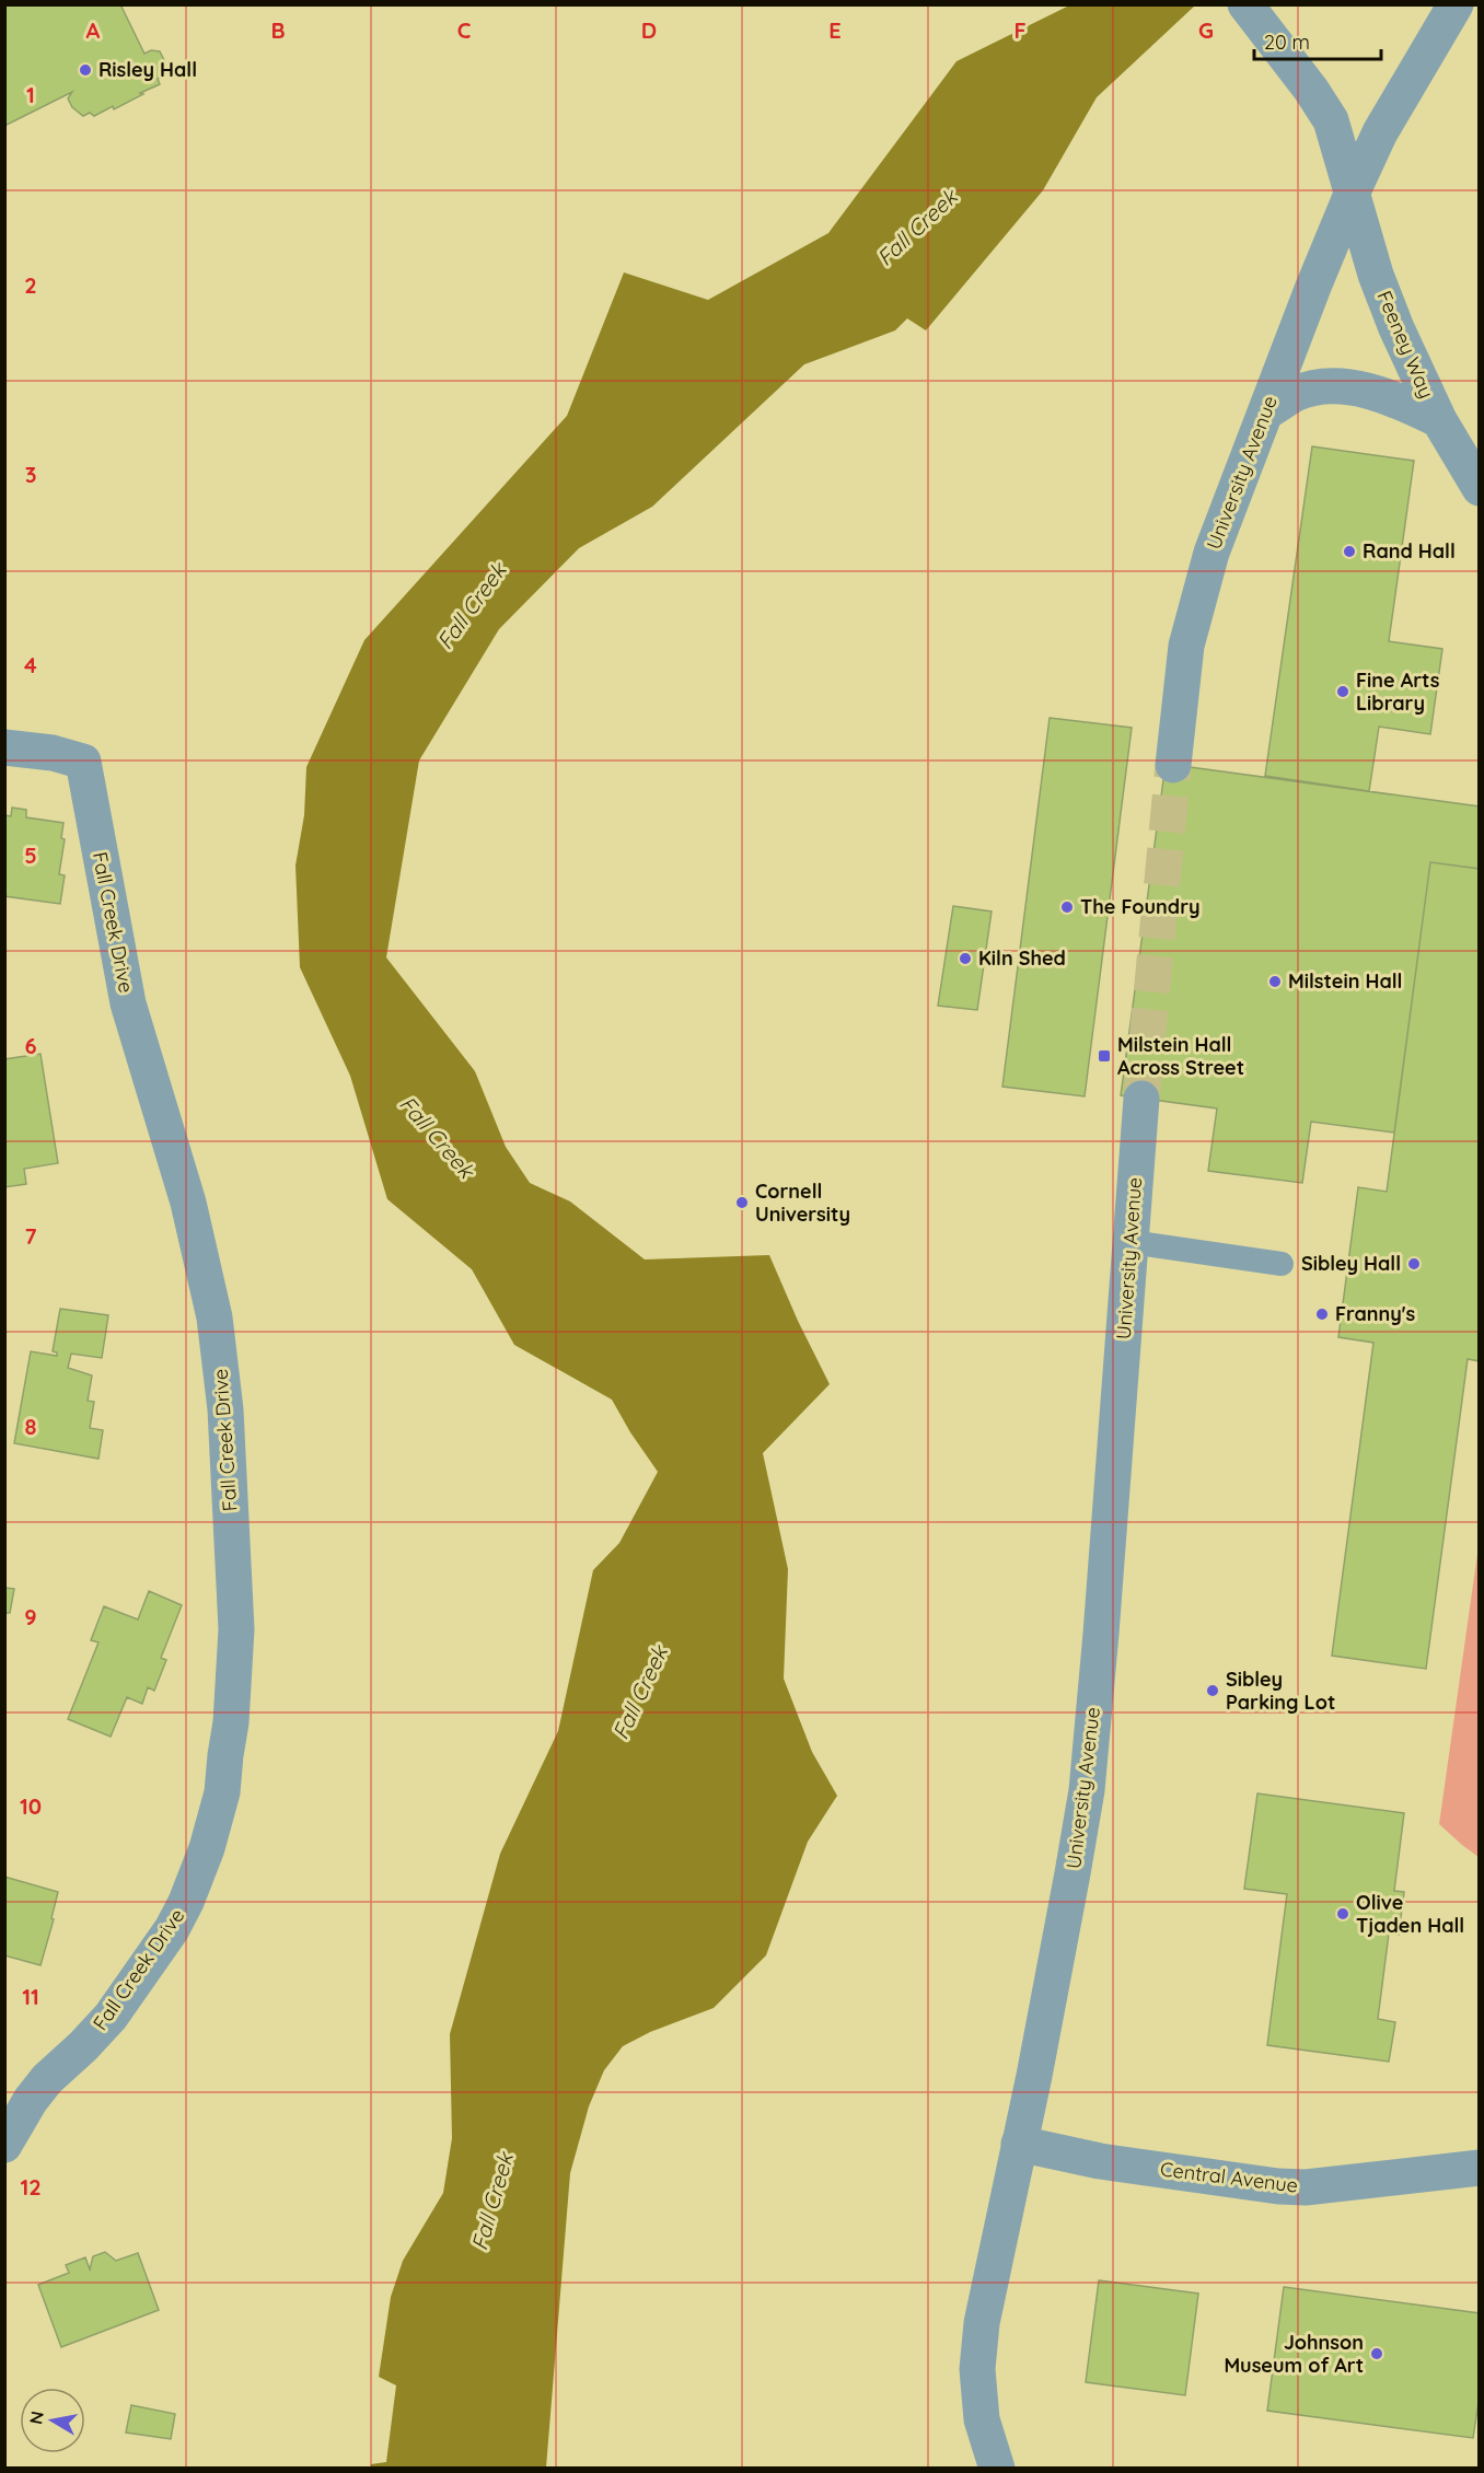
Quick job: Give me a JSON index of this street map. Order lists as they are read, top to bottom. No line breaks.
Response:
{"streets":{"street":["Feeney Way","University Avenue","Fall Creek Drive","Central Avenue"]},"crossings":[["Feeney Way","University Avenue"],["University Avenue","Central Avenue"]],"water":["Fall Creek"],"places":{"other":["Risley Hall","Rand Hall","Fine Arts Library","The Foundry","Kiln Shed","Milstein Hall","Cornell University","Sibley Hall","Franny's","Sibley Parking Lot","Olive Tjaden Hall","Johnson Museum of Art"],"transit":["Milstein Hall Across Street"]},"scale_bar":"20 m","north":"left","grid":{"columns":["A","B","C","D","E","F","G"],"rows":["1","2","3","4","5","6","7","8","9","10","11","12"]}}
